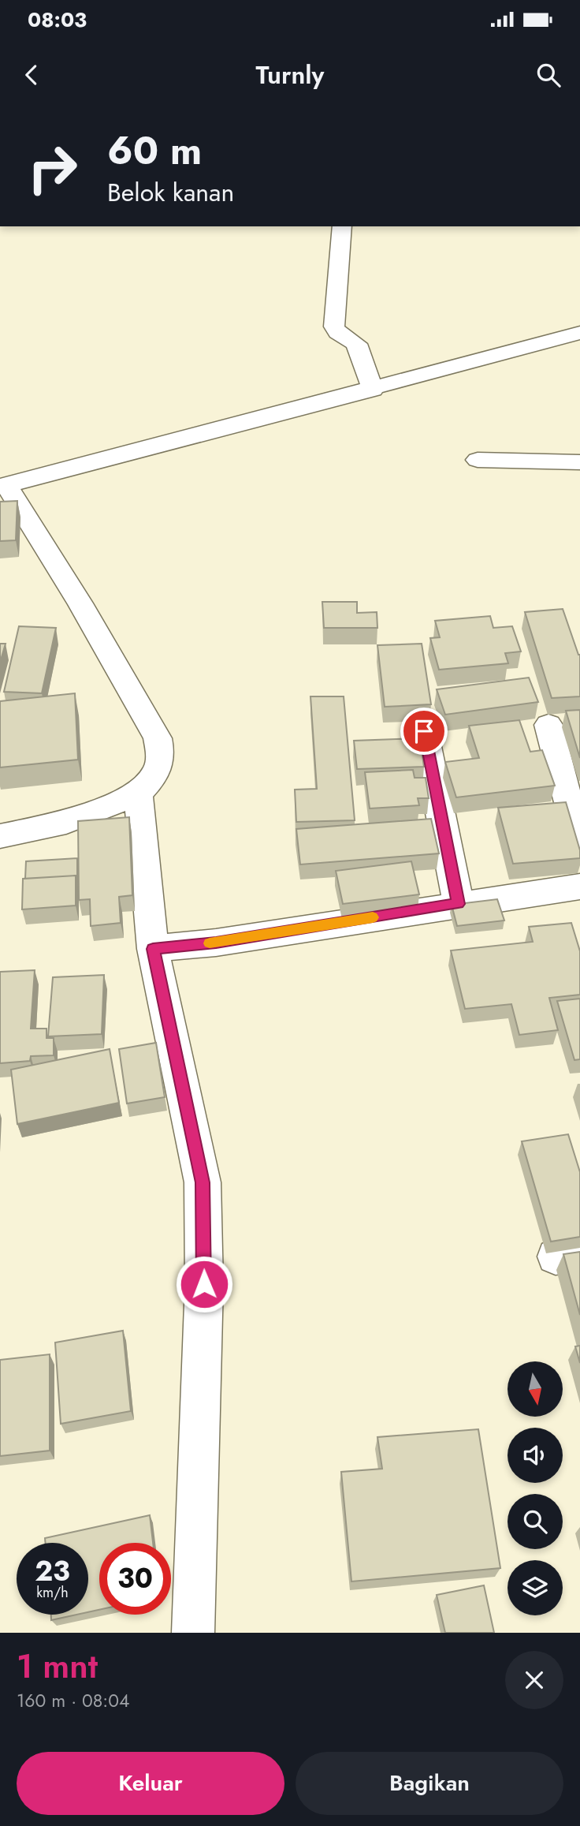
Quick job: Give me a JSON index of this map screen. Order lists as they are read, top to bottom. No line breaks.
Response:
{"north":"bottom","page":{"status":"08:03","header":"Turnly","turn":["60 m","Belok kanan"],"speed":"23 km/h","limit":"30","heading":["1 mnt","160 m · 08:04"],"buttons":["Keluar","Bagikan"]}}
